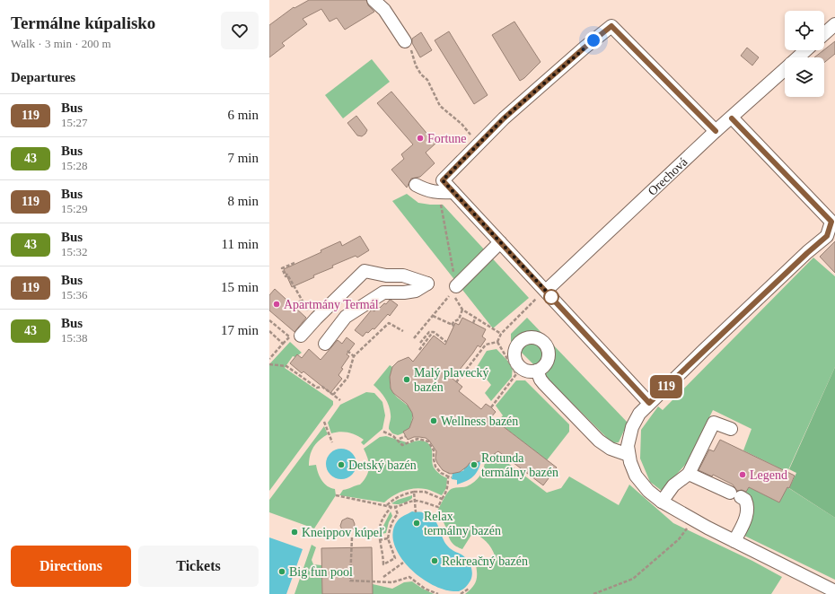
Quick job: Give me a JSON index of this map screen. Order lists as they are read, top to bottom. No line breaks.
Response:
{"streets":{"street":["Orechová"]},"places":["Fortune","Apartmány Termál","Malý plavecký bazén","Wellness bazén","Detský bazén","Rotunda termálny bazén","Legend","Relax termálny bazén","Kneippov kúpeľ","Rekreačný bazén","Big fun pool"],"lines":["bus line 119"],"page":{"heading":[["Termálne kúpalisko","Walk · 3 min · 200 m"],"Departures"],"on_map":"119","list":[{"mark":"119","name":"Bus","note":"15:27","value":"6 min"},{"mark":"43","name":"Bus","note":"15:28","value":"7 min"},{"mark":"119","name":"Bus","note":"15:29","value":"8 min"},{"mark":"43","name":"Bus","note":"15:32","value":"11 min"},{"mark":"119","name":"Bus","note":"15:36","value":"15 min"},{"mark":"43","name":"Bus","note":"15:38","value":"17 min"}],"buttons":["Directions","Tickets"]}}
